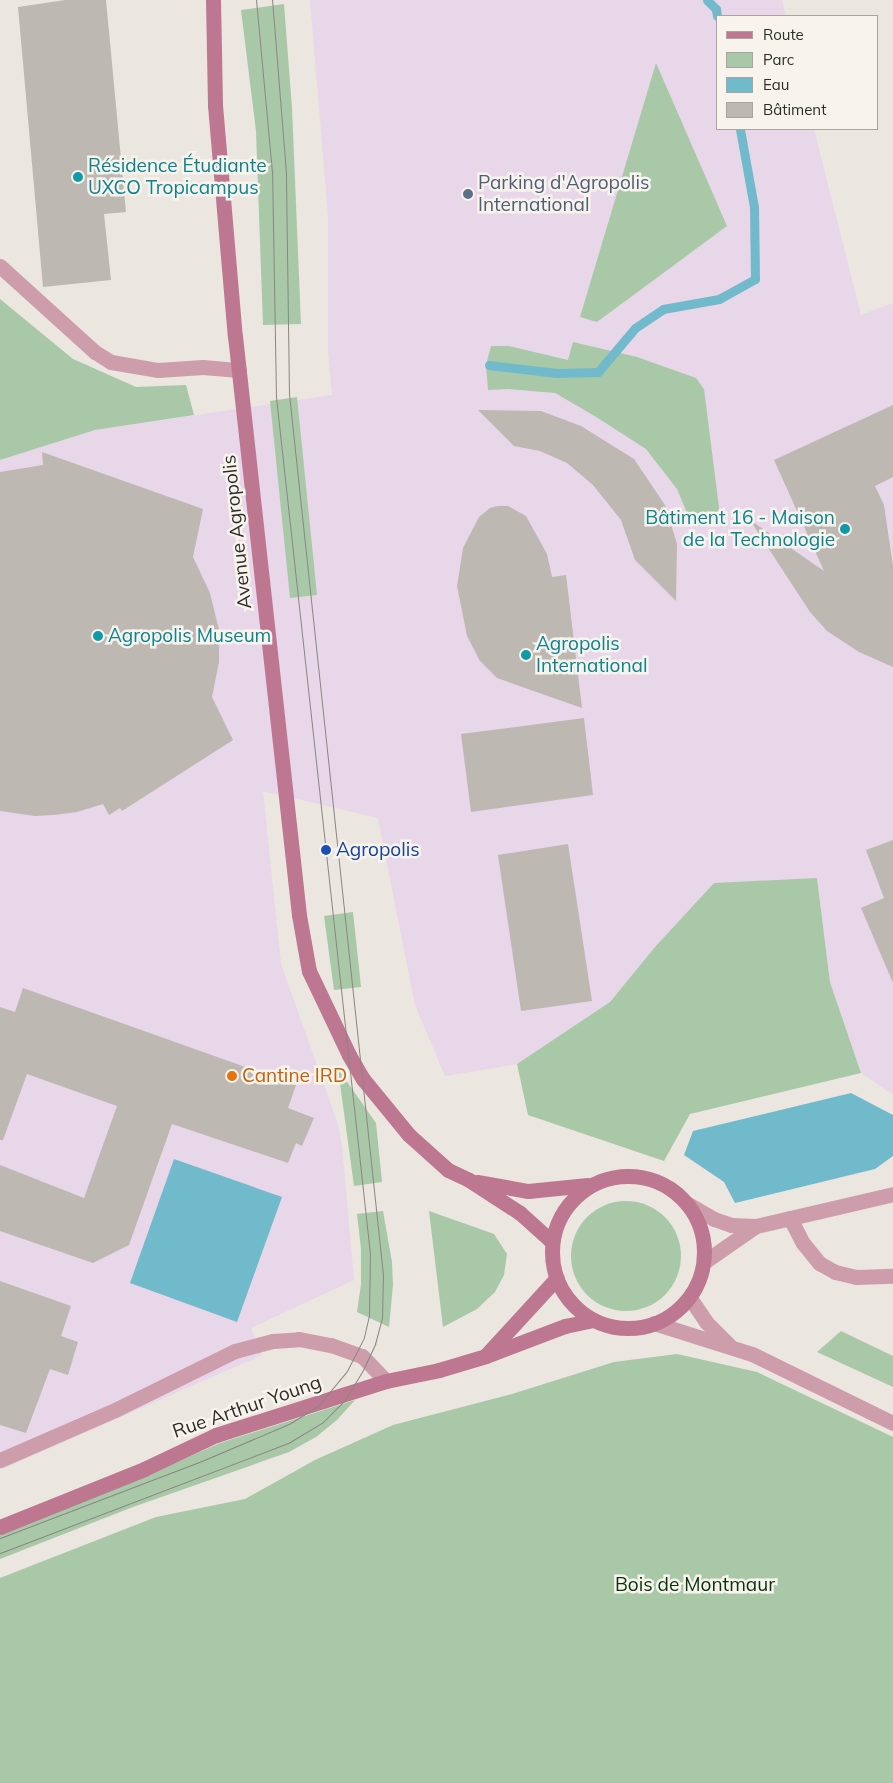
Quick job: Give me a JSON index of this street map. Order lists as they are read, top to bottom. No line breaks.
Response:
{"streets":{"street":["Avenue Agropolis","Rue Arthur Young"]},"crossings":[["Avenue Agropolis","Rue Arthur Young"]],"parks":["Bois de Montmaur"],"places":["Résidence Étudiante UXCO Tropicampus","Parking d'Agropolis International","Bâtiment 16 - Maison de la Technologie","Agropolis Museum","Agropolis International","Agropolis","Cantine IRD"],"legend":["Route","Parc","Eau","Bâtiment"]}
